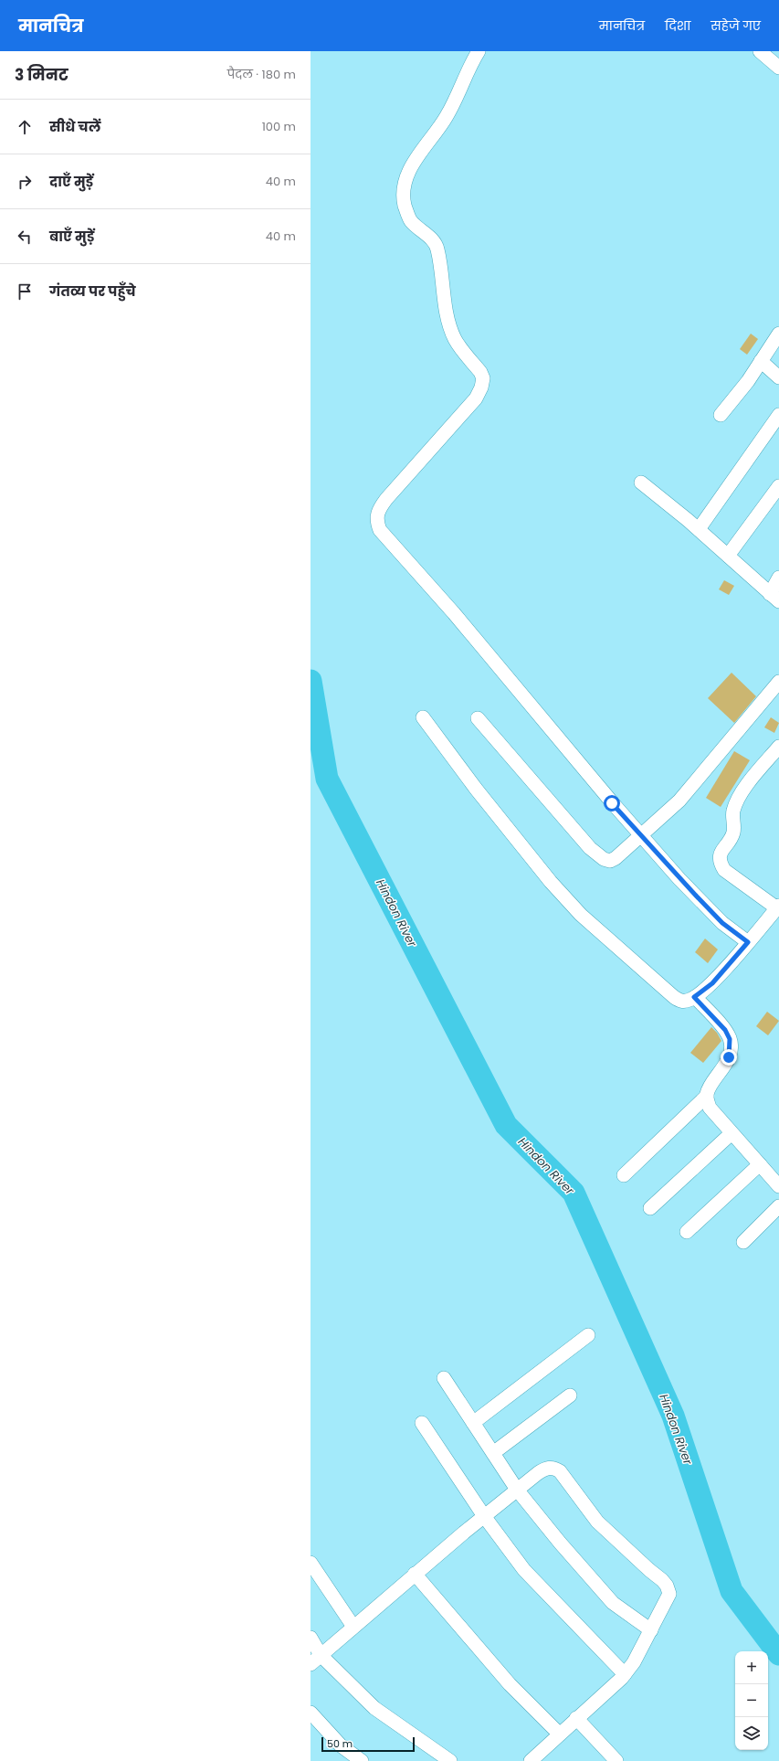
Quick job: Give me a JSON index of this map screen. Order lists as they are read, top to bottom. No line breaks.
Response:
{"water":["Hindon River"],"scale_bar":"50 m","page":{"header":"मानचित्र","nav":["मानचित्र","दिशा","सहेजे गए"],"heading":["3 मिनट","पैदल · 180 m"],"list":[["सीधे चलें","100 m"],["दाएँ मुड़ें","40 m"],["बाएँ मुड़ें","40 m"],"गंतव्य पर पहुँचे"],"map_buttons":["+","−"],"scale":"50 m"}}
